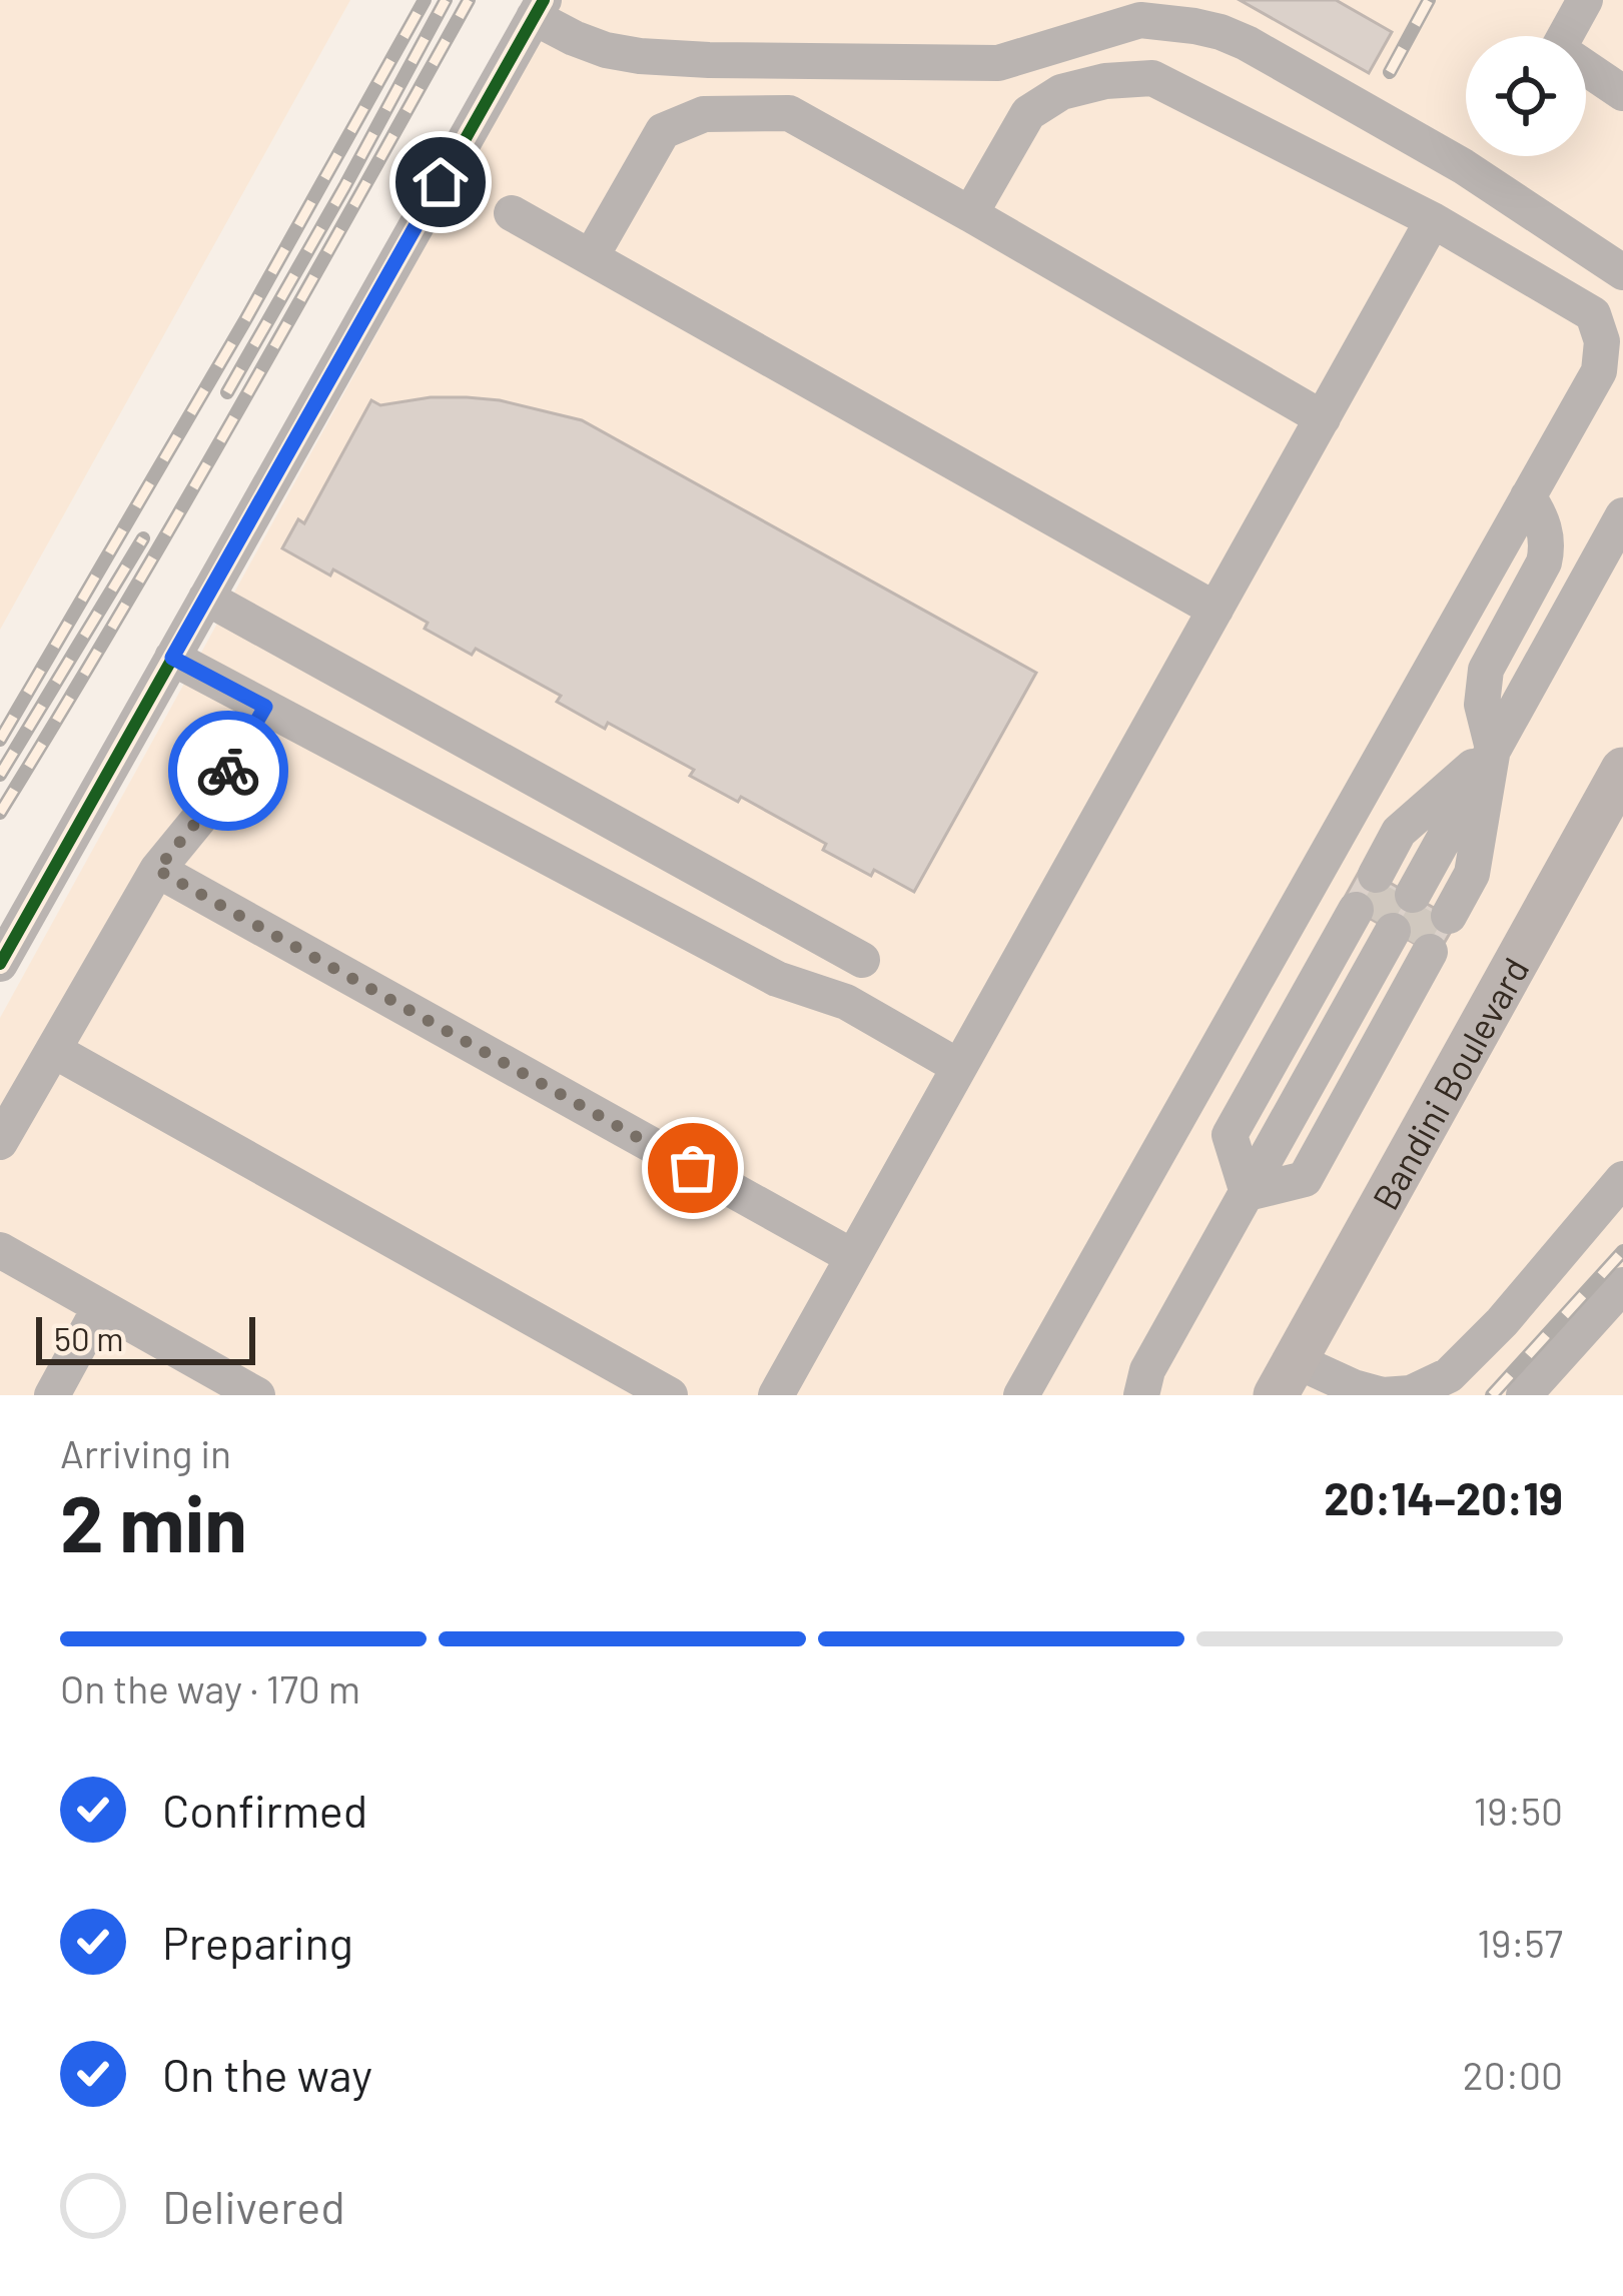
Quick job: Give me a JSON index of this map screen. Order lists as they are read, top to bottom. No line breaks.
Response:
{"streets":{"main road":["Bandini Boulevard"]},"scale_bar":"50 m","page":{"scale":"50 m","heading":["2 min","Arriving in","20:14–20:19"],"bar":"On the way · 170 m","list":[["Confirmed","19:50"],["Preparing","19:57"],["On the way","20:00"],"Delivered"]}}
